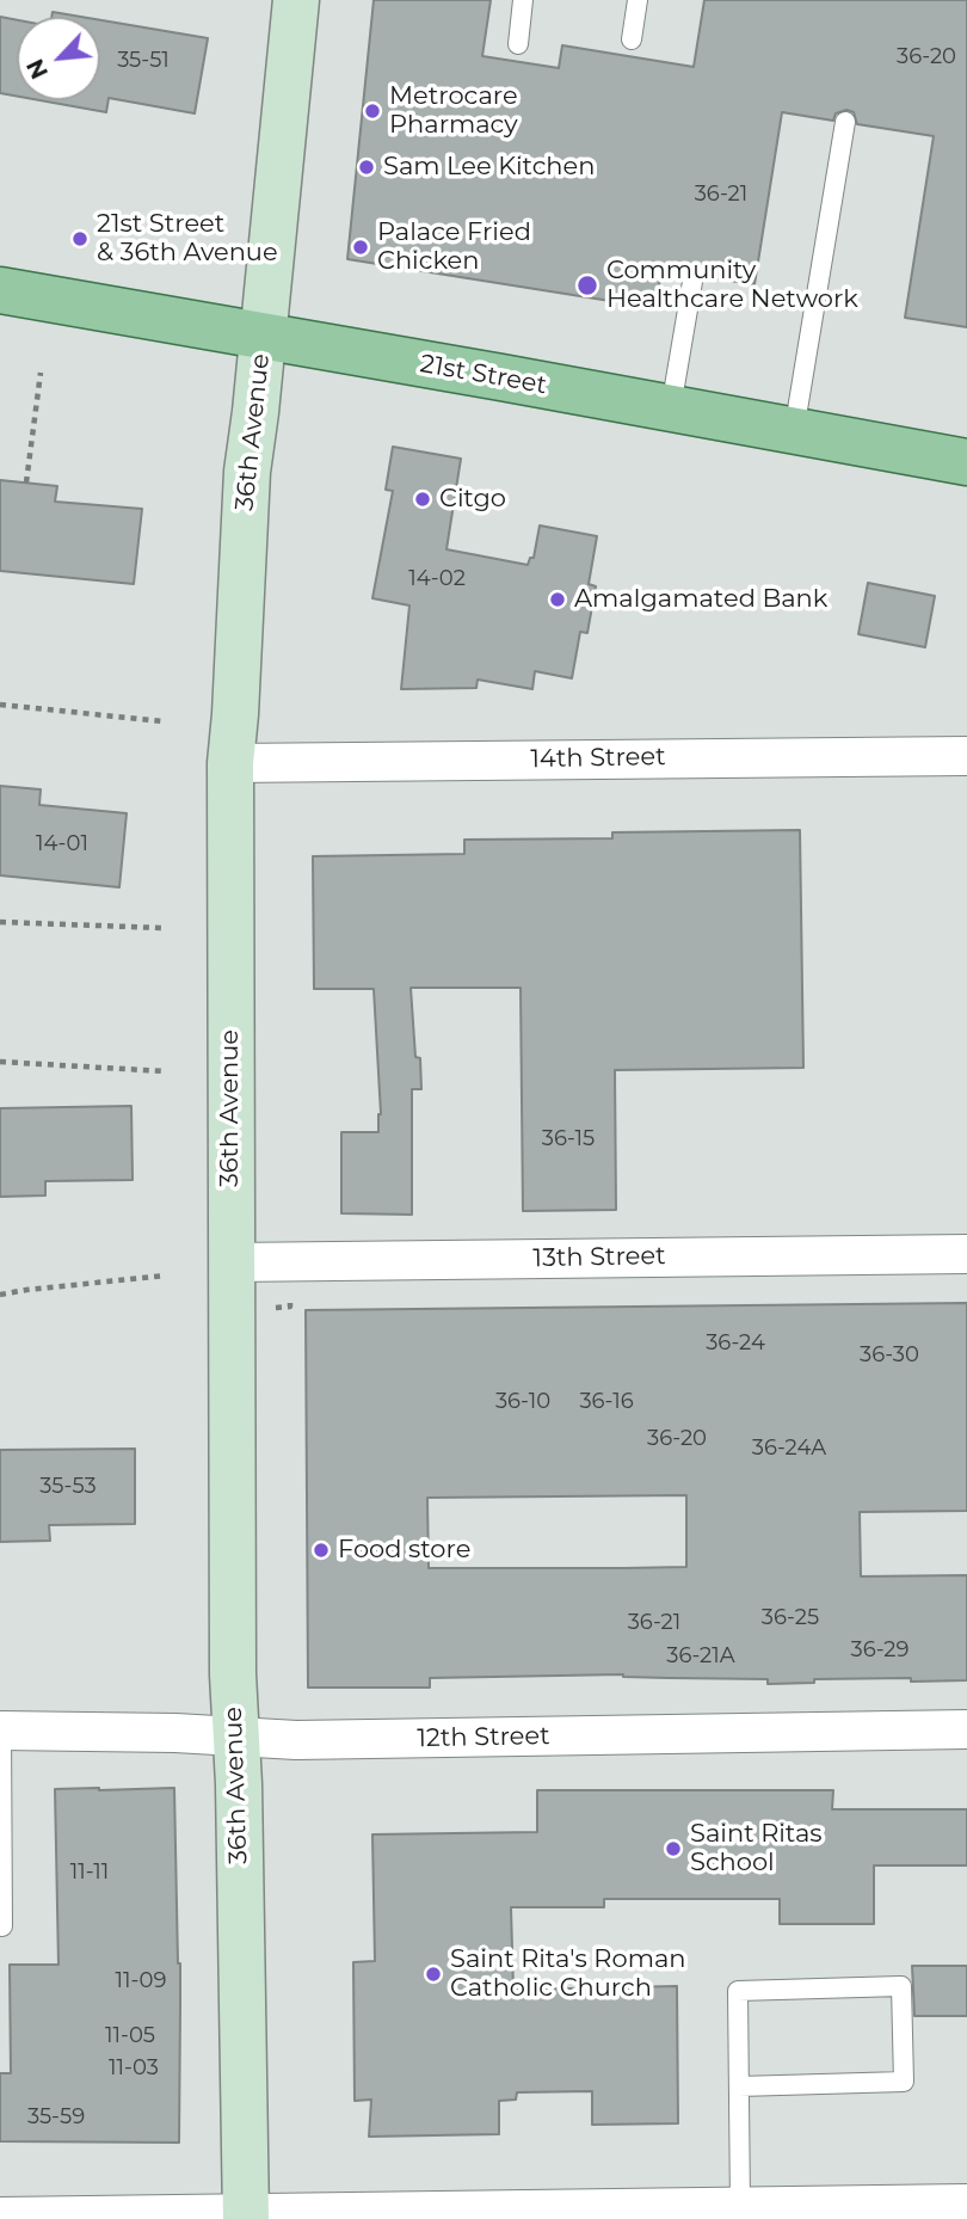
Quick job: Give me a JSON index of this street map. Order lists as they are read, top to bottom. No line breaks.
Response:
{"streets":{"main road":["21st Street","36th Avenue"],"street":["14th Street","13th Street","12th Street"]},"crossings":[["21st Street","36th Avenue"],["36th Avenue","14th Street"],["36th Avenue","13th Street"],["36th Avenue","12th Street"]],"places":["Metrocare Pharmacy","Sam Lee Kitchen","21st Street & 36th Avenue","Palace Fried Chicken","Community Healthcare Network","Citgo","Amalgamated Bank","Food store","Saint Ritas School","Saint Rita's Roman Catholic Church"],"house_numbers":["36-20","35-51","36-21","14-02","14-01","36-15","36-24","36-30","36-10","36-16","36-20","36-24A","35-53","36-25","36-21","36-29","36-21A","11-11","11-09","11-05","11-03","35-59"],"north":"bottom left"}
